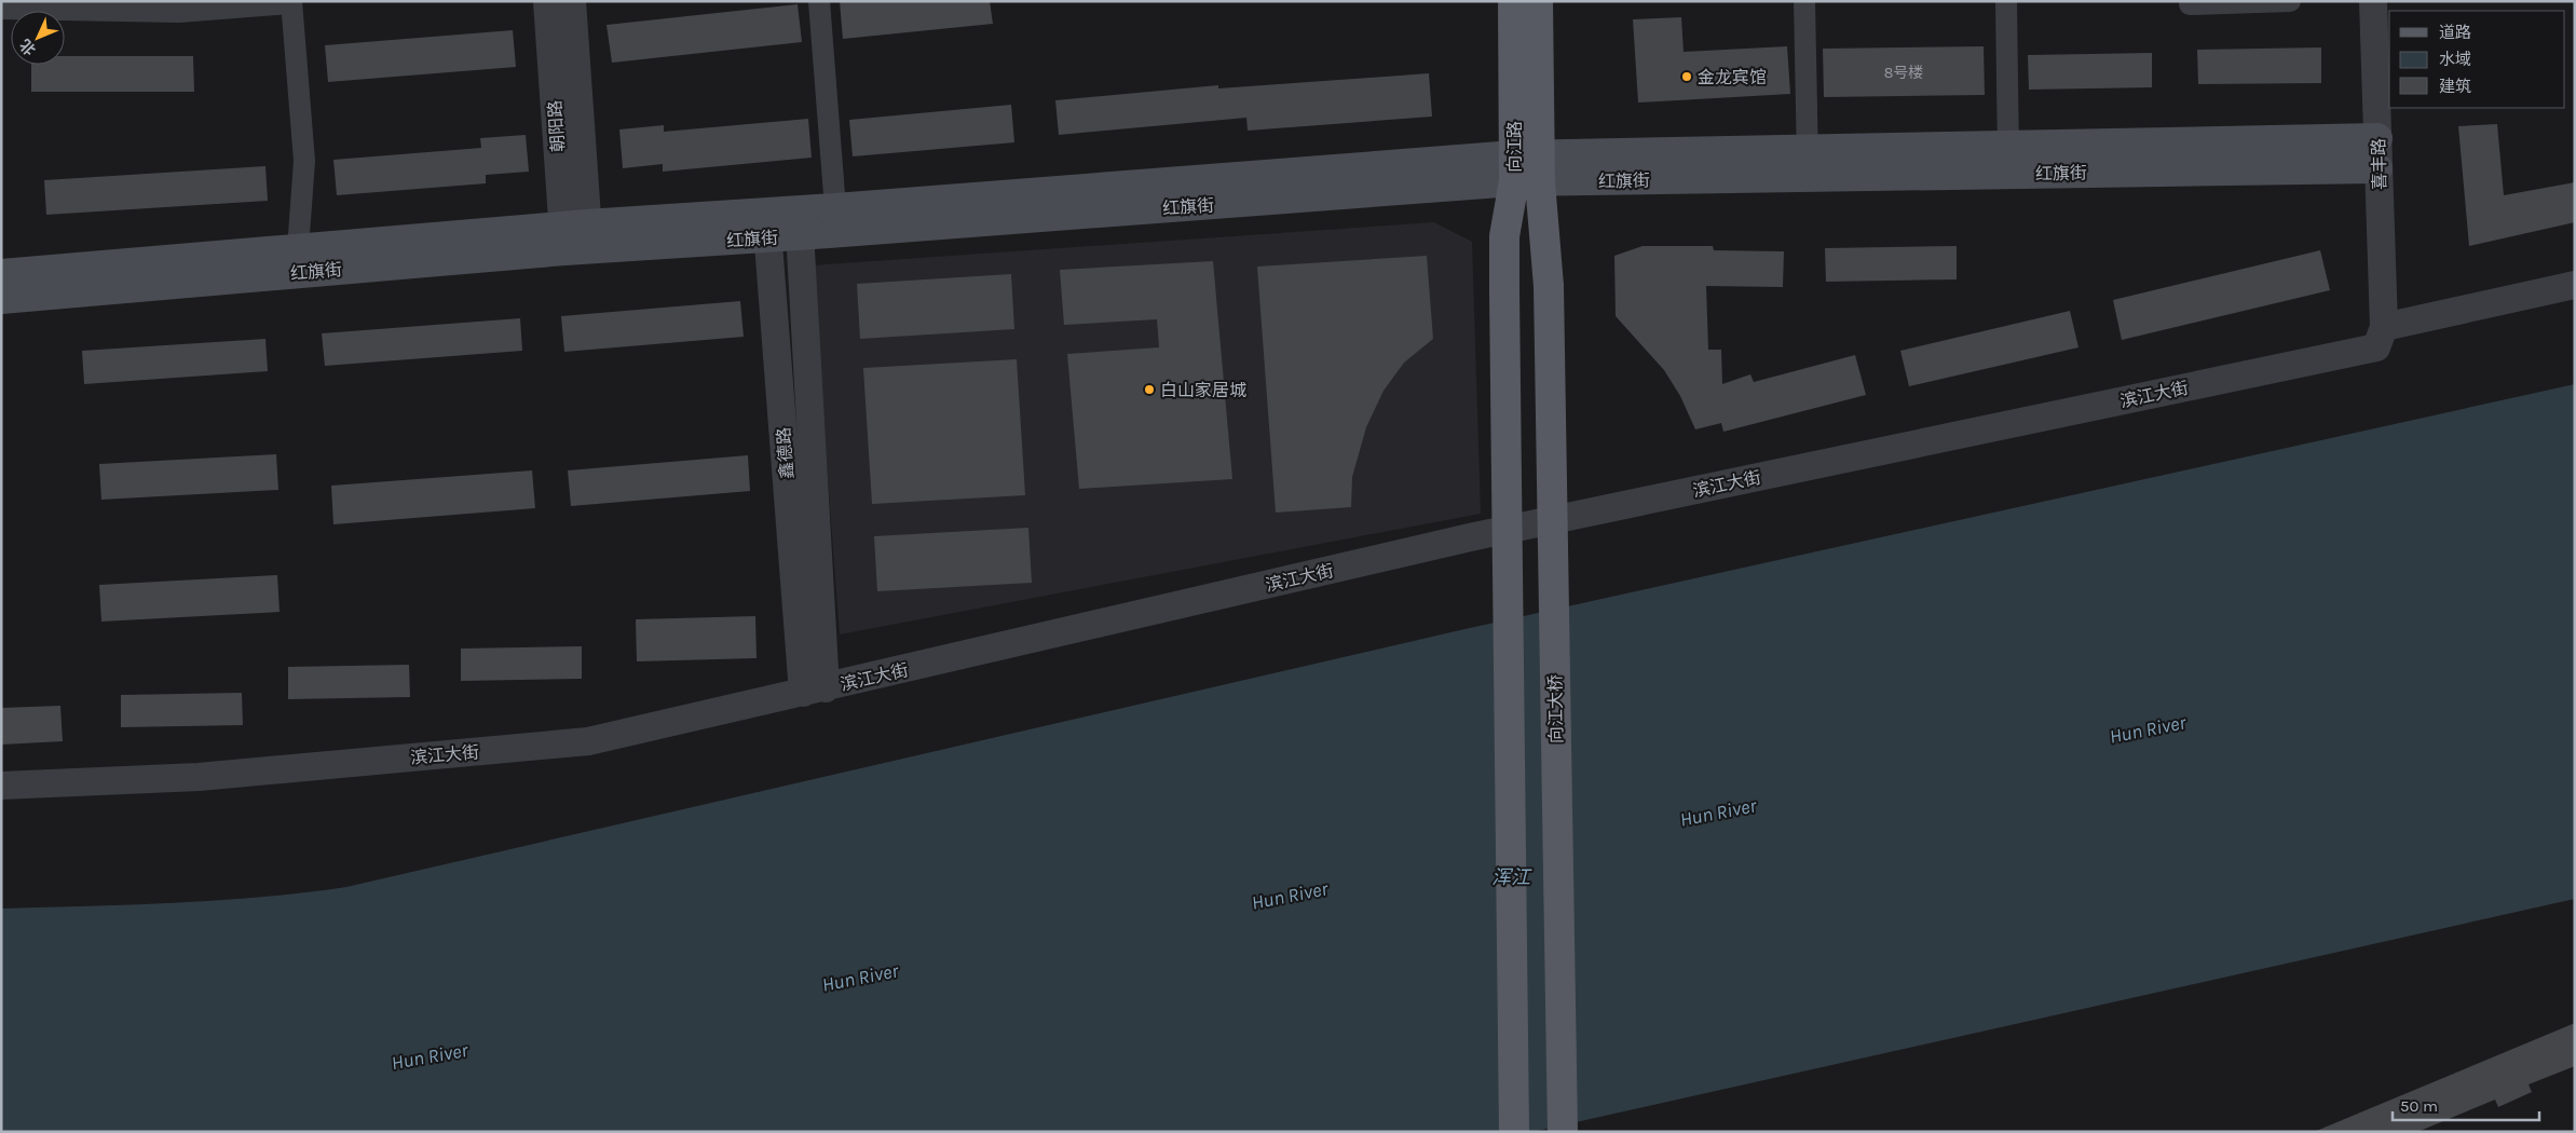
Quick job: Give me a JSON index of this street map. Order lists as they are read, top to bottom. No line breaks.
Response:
{"streets":{"main road":["向江路","红旗街","向江大桥"],"street":["朝阳路","喜丰路","滨江大街","鑫德路"]},"crossings":[["朝阳路","红旗街"],["向江路","红旗街"],["向江路","向江大桥"],["喜丰路","红旗街"],["喜丰路","滨江大街"],["红旗街","鑫德路"],["滨江大街","鑫德路"]],"water":["Hun River","浑江"],"places":["金龙宾馆","白山家居城"],"house_numbers":["8号楼"],"legend":["道路","水域","建筑"],"scale_bar":"50 m","north":"bottom left"}
